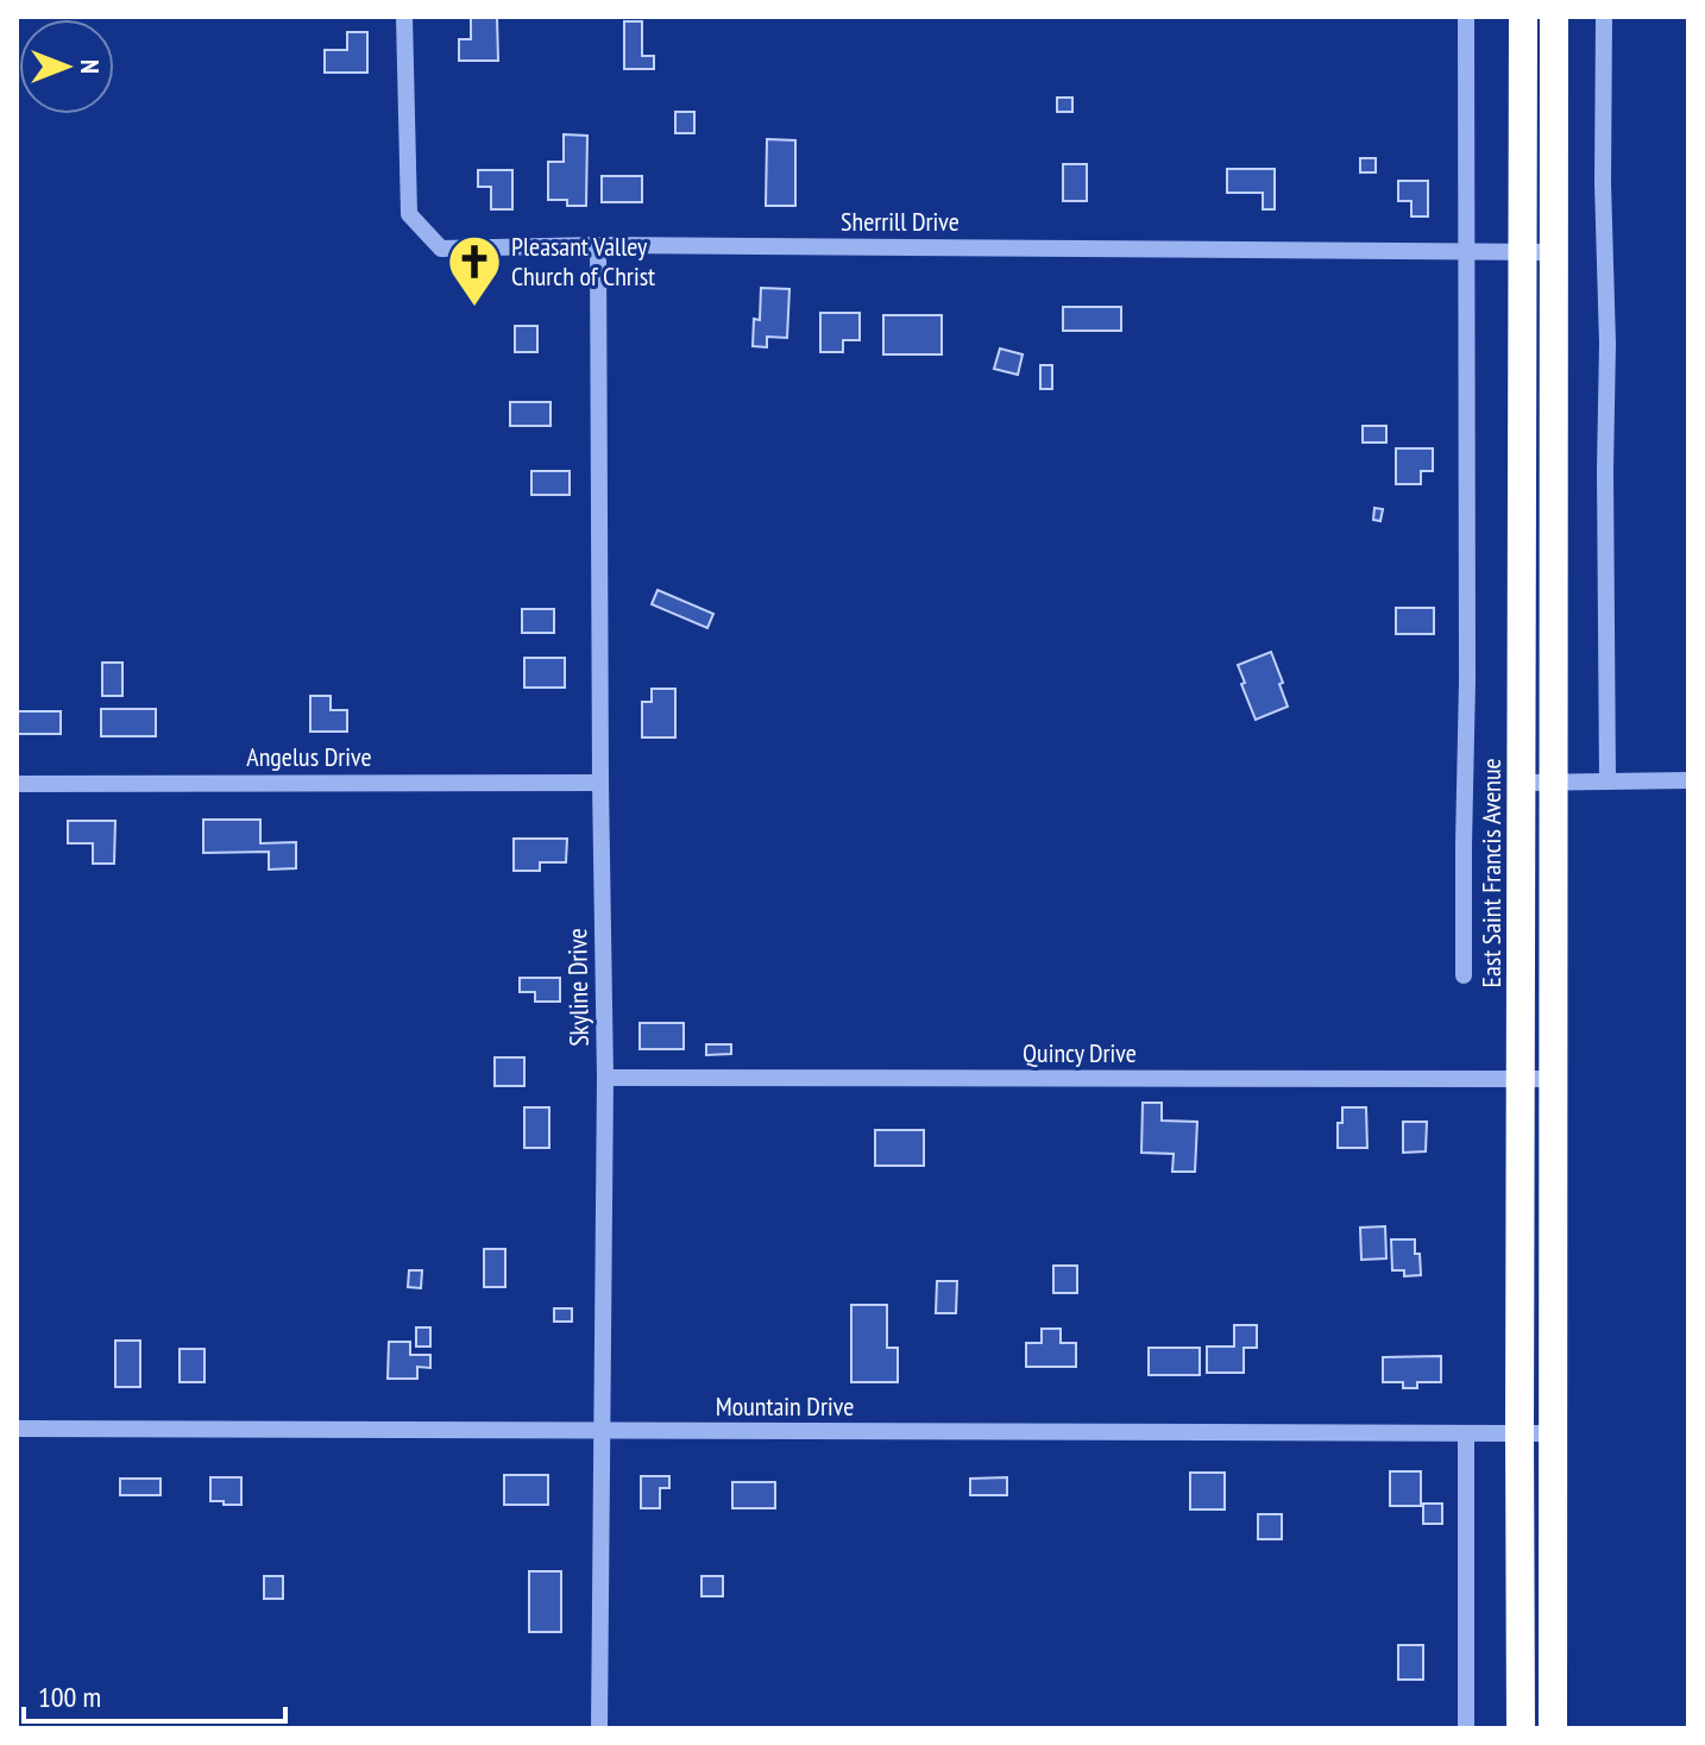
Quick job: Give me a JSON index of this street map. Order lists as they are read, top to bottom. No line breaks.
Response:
{"streets":{"highway":["East Saint Francis Avenue"],"street":["Sherrill Drive","Angelus Drive","Skyline Drive","Quincy Drive","Mountain Drive"]},"crossings":[["Sherrill Drive","East Saint Francis Avenue"],["Sherrill Drive","Skyline Drive"],["Angelus Drive","Skyline Drive"],["East Saint Francis Avenue","Quincy Drive"],["East Saint Francis Avenue","Mountain Drive"],["Skyline Drive","Quincy Drive"],["Skyline Drive","Mountain Drive"]],"places":{"church":["Pleasant Valley Church of Christ"]},"scale_bar":"100 m","north":"right"}
